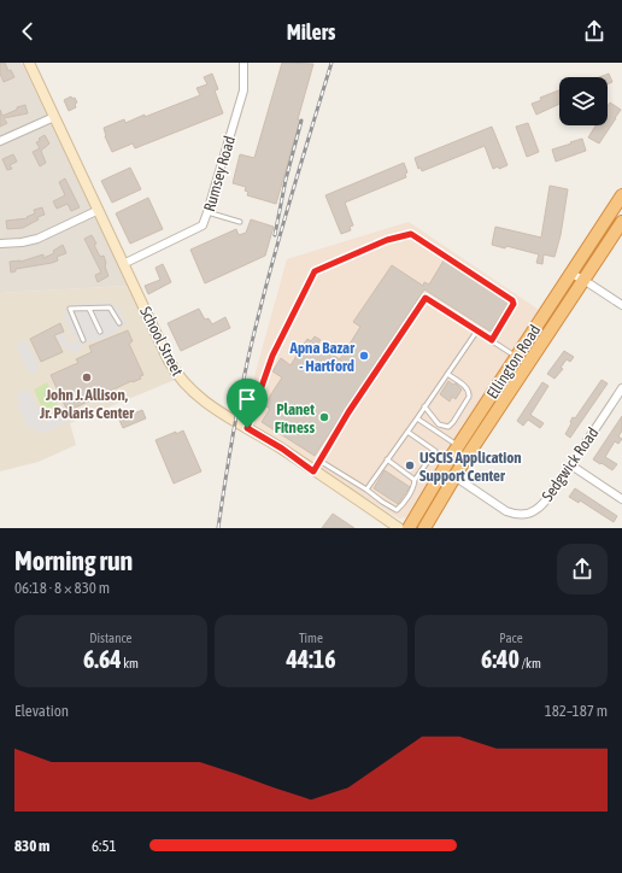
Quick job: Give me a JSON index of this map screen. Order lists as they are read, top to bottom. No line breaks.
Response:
{"streets":{"highway":["Ellington Road"],"main road":["School Street"],"street":["Rumsey Road","Sedgwick Road"]},"crossings":[["Rumsey Road","School Street"],["Ellington Road","Sedgwick Road"]],"places":["Apna Bazar - Hartford","John J. Allison, Jr. Polaris Center","Planet Fitness","USCIS Application Support Center"],"page":{"header":"Milers","heading":["Morning run","06:18 · 8 × 830 m"],"stats":[["Distance","6.64 km"],["Time","44:16"],["Pace","6:40 /km"]],"chart":["Elevation","182–187 m"],"list":[{"name":"830 m","note":"6:51"}]}}
